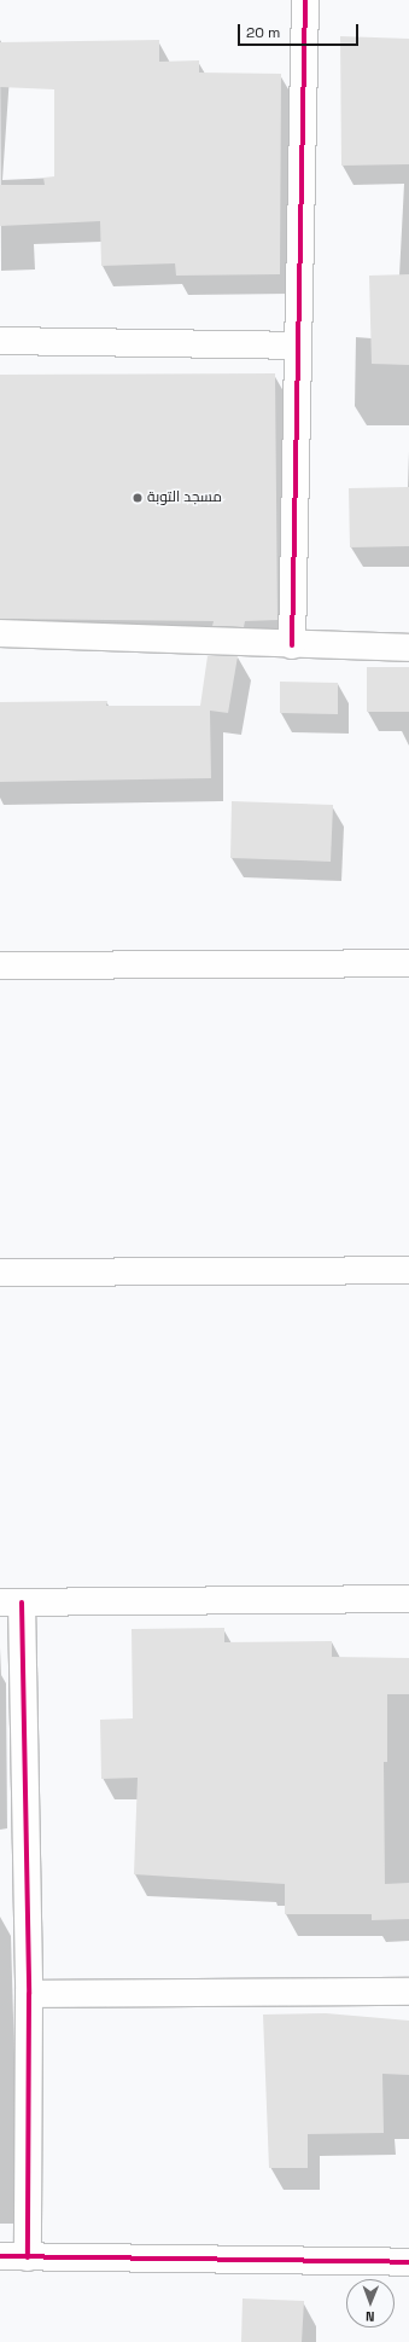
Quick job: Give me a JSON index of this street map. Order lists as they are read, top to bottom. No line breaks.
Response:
{"places":["مسجد التوبة"],"scale_bar":"20 m","north":"bottom"}
